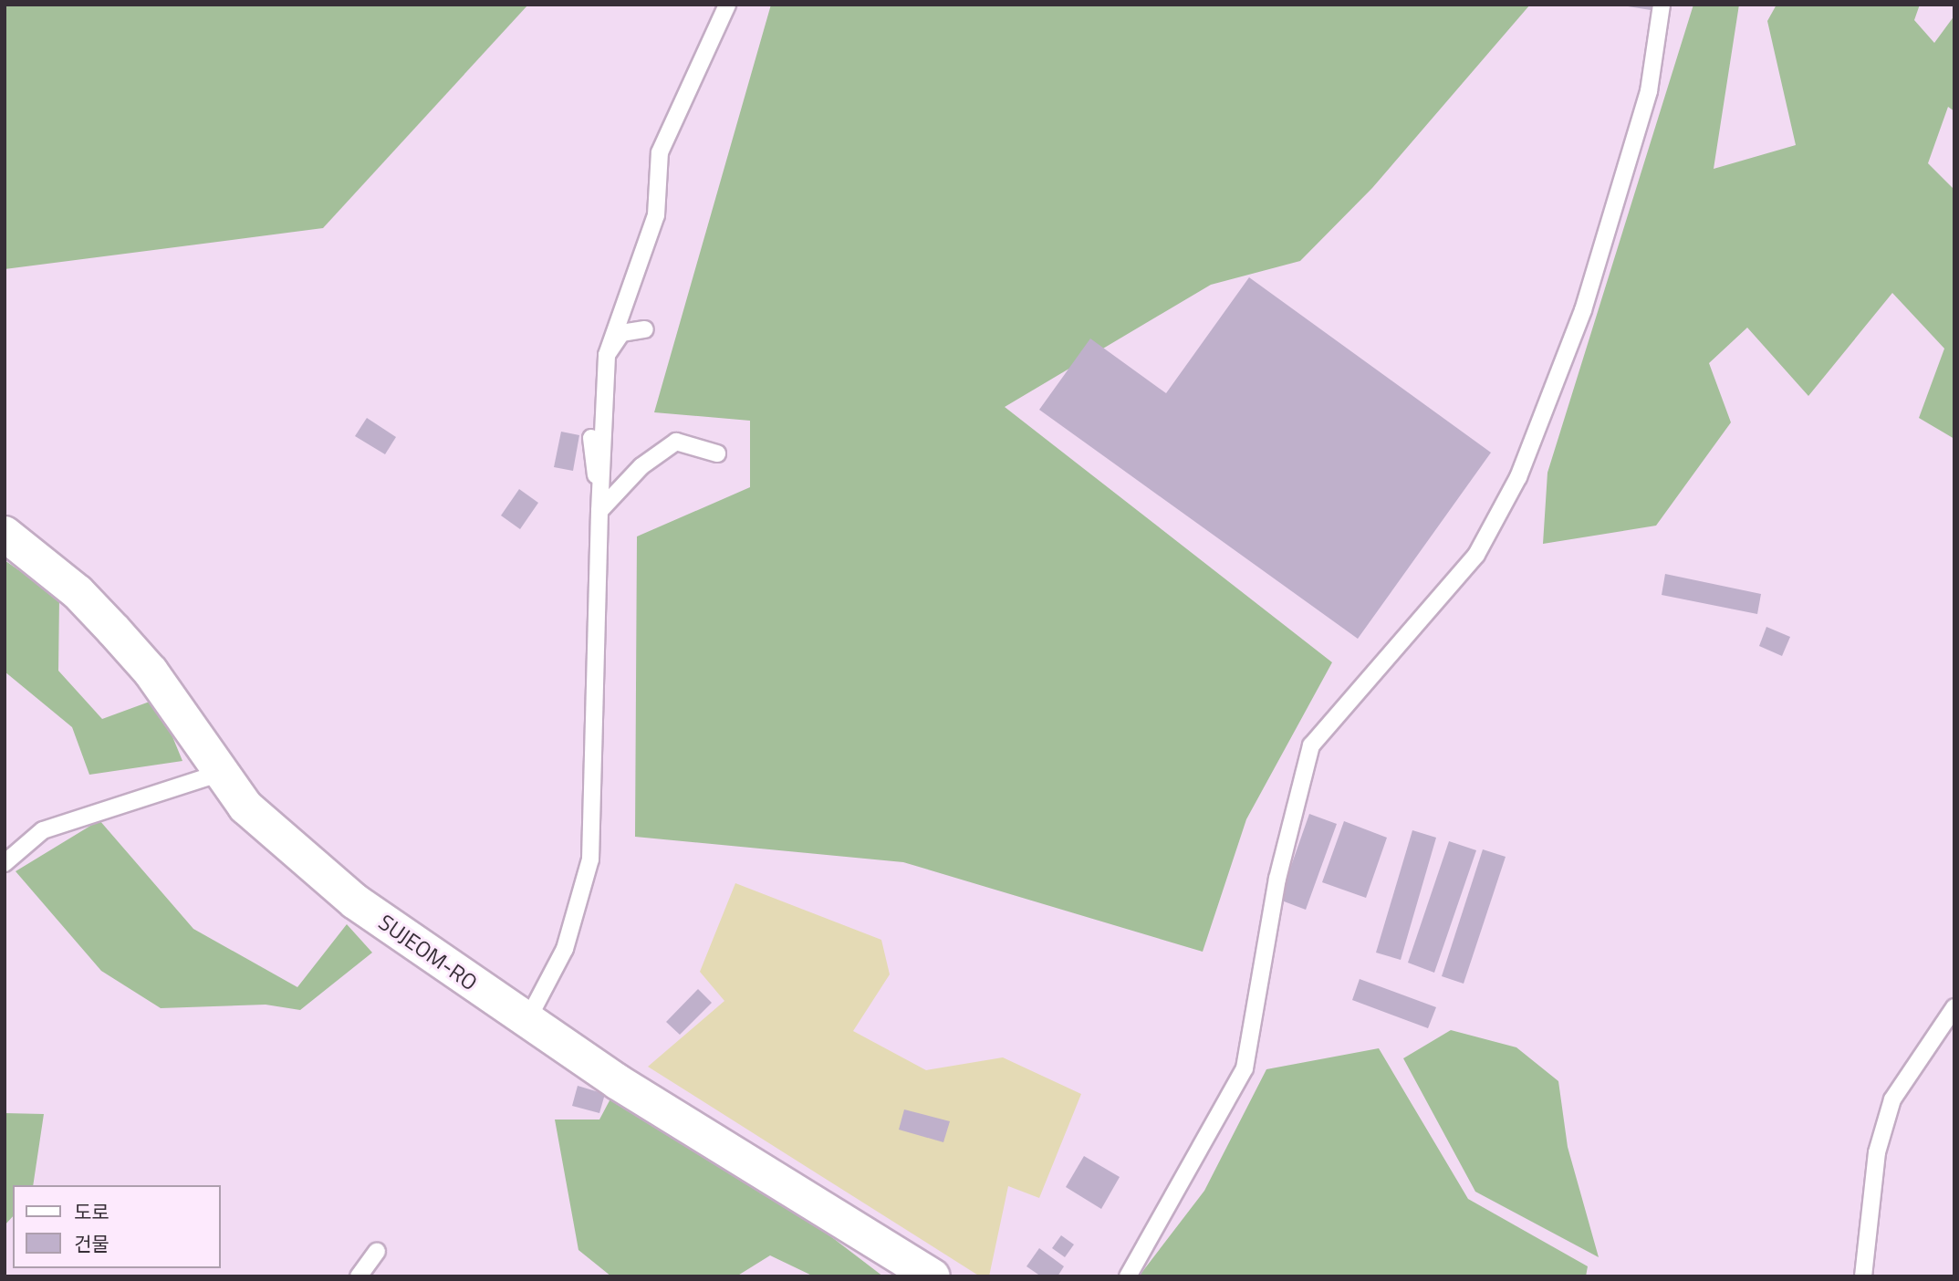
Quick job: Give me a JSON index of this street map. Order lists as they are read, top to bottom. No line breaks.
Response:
{"streets":{"main road":["SUJEOM-RO"]},"legend":["도로","건물"]}
